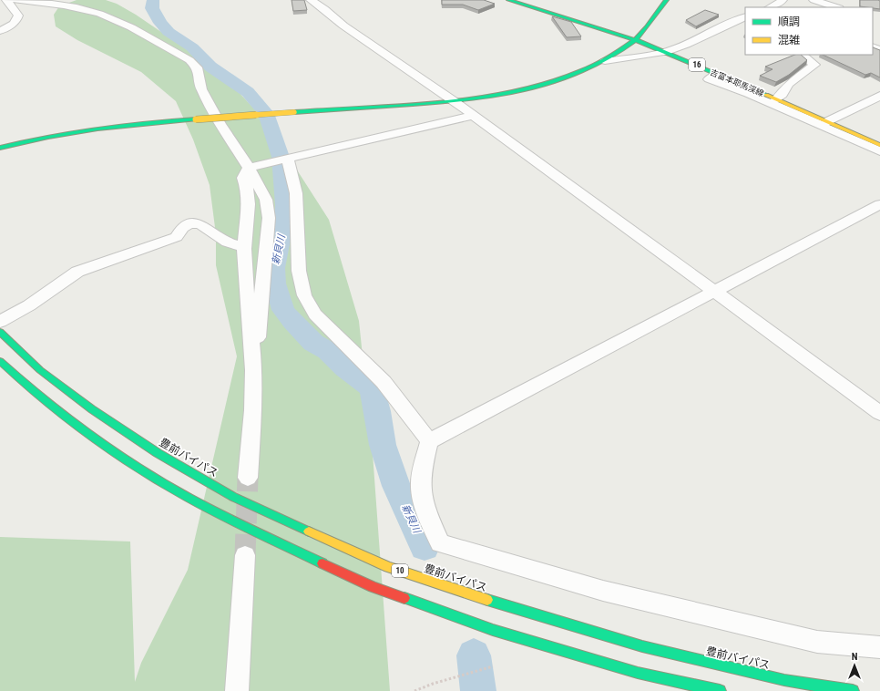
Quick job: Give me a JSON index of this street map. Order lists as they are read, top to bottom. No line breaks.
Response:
{"streets":{"main road":["16","吉富本耶馬渓線","豊前バイパス","10"]},"water":["新貝川"],"legend":["順調","混雑"],"north":"top"}
